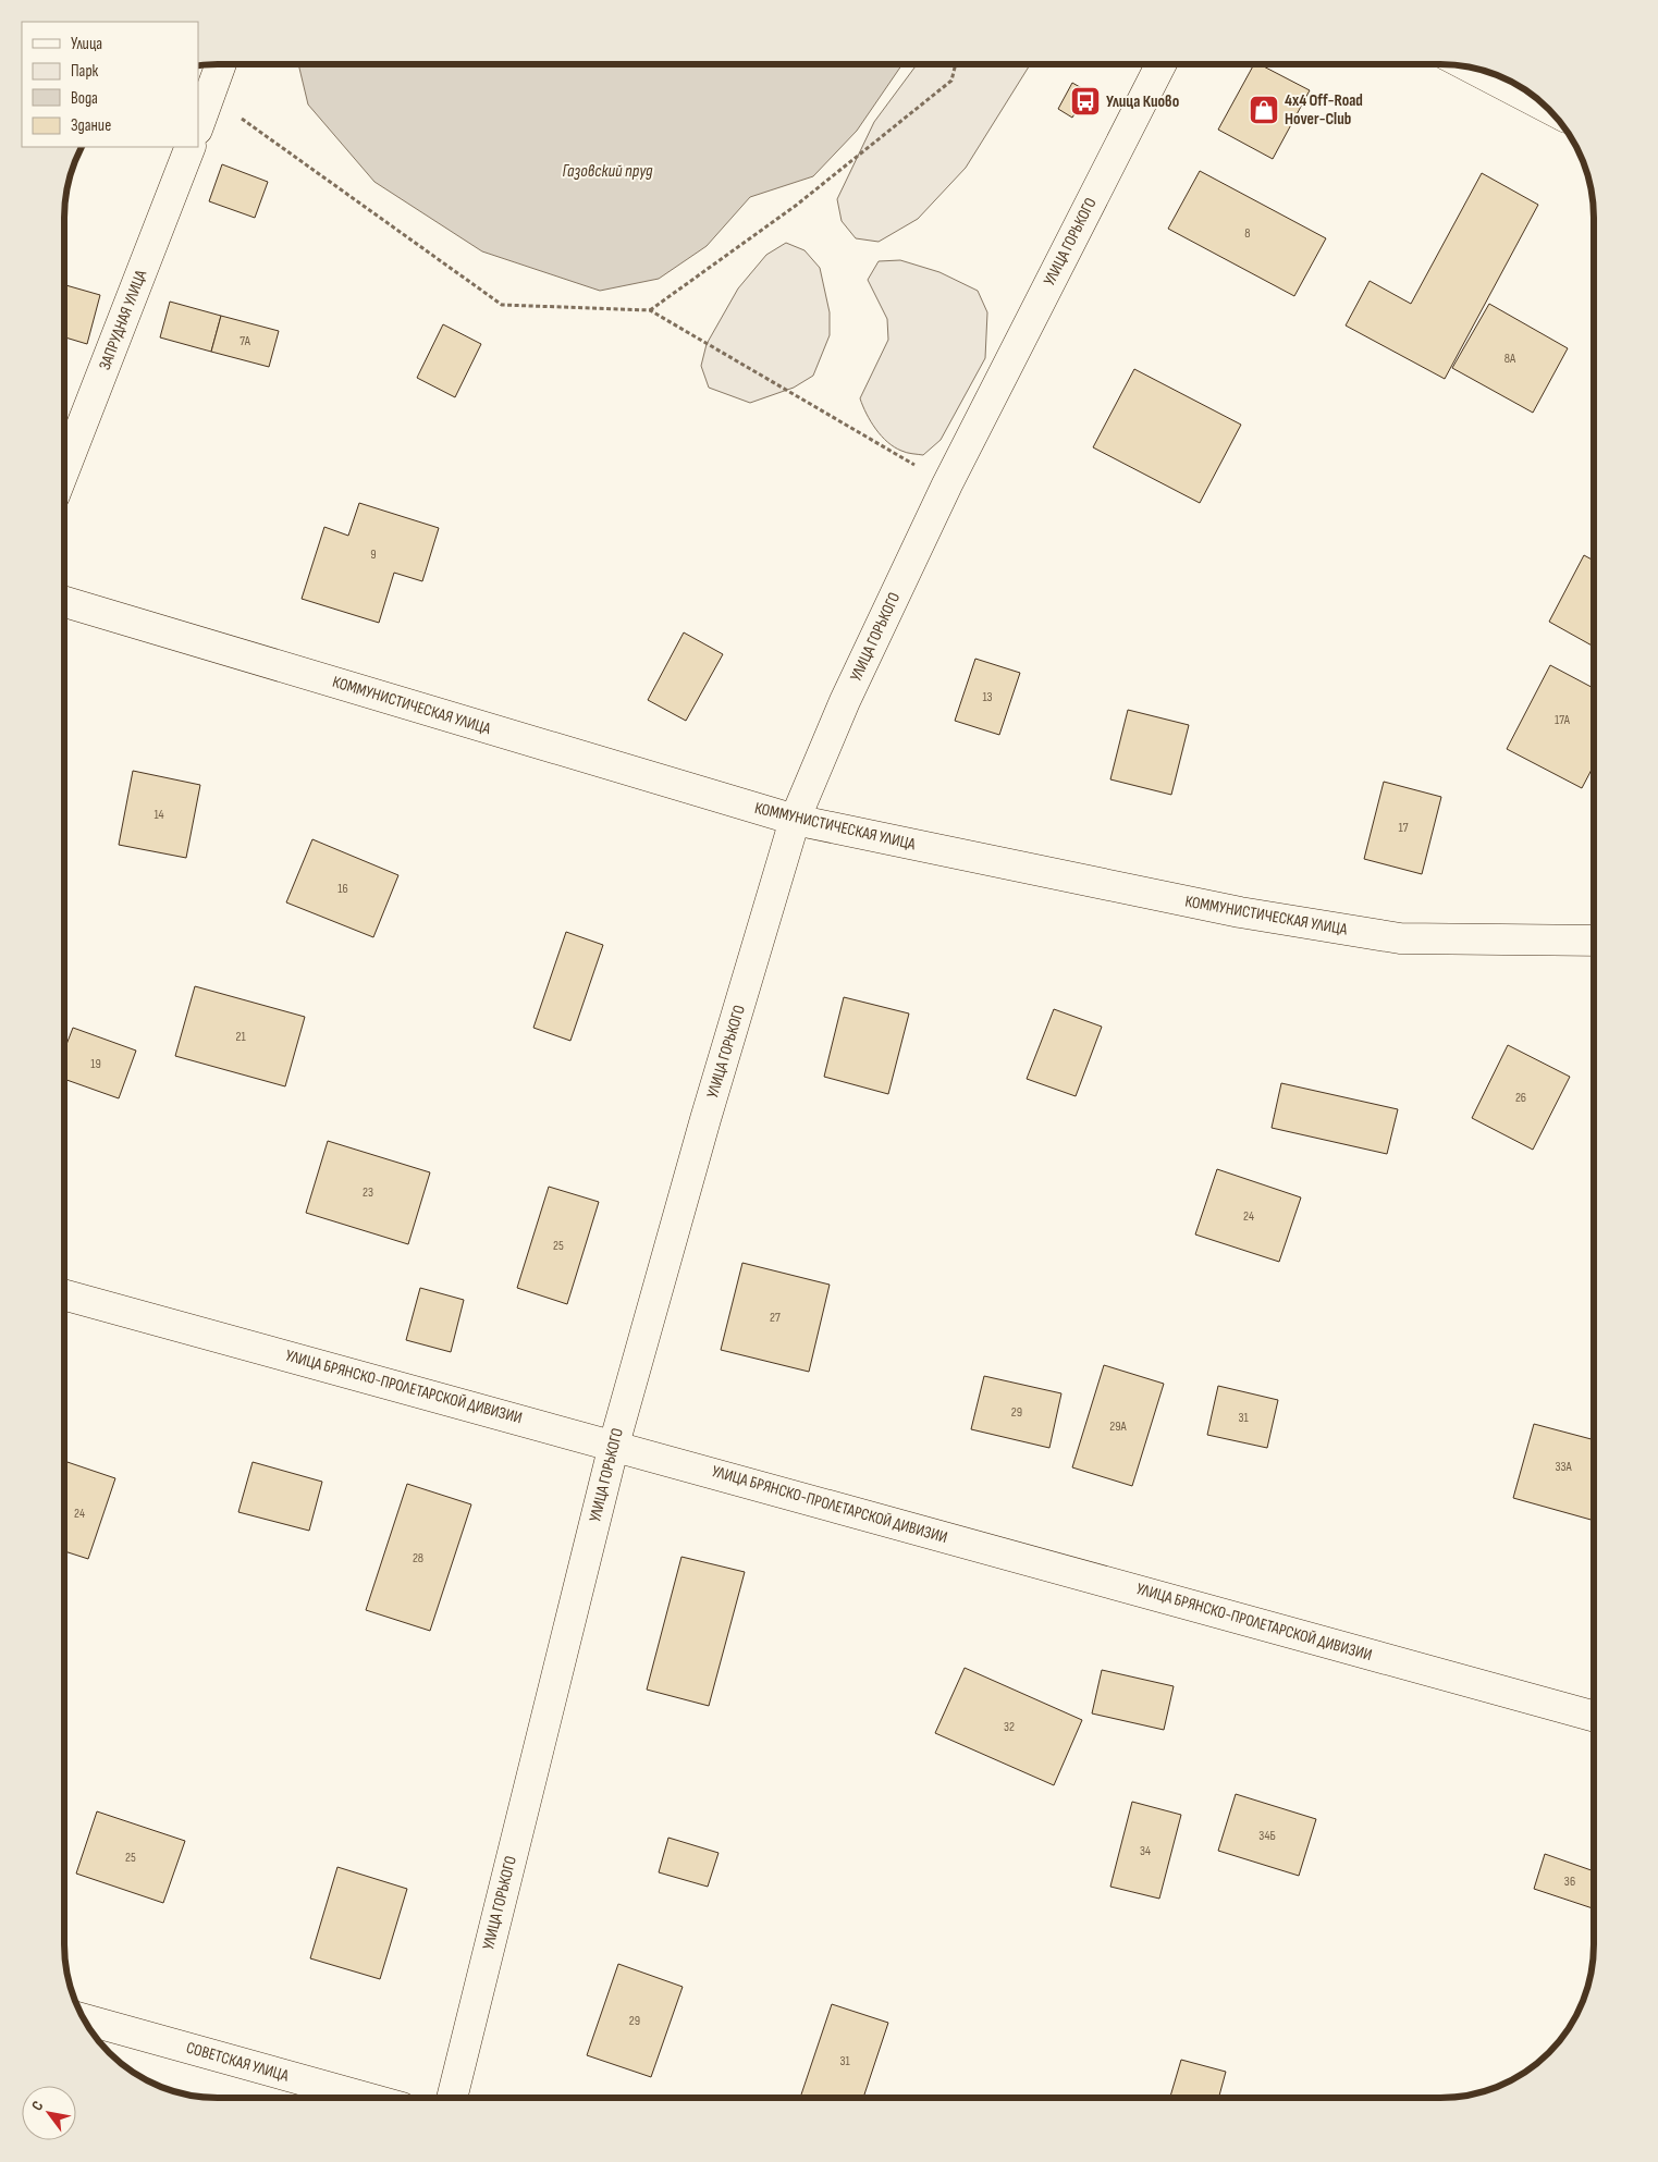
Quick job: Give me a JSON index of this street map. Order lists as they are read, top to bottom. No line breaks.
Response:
{"streets":{"street":["УЛИЦА ГОРЬКОГО","ЗАПРУДНАЯ УЛИЦА","КОММУНИСТИЧЕСКАЯ УЛИЦА","УЛИЦА БРЯНСКО-ПРОЛЕТАРСКОЙ ДИВИЗИИ","СОВЕТСКАЯ УЛИЦА"]},"crossings":[["УЛИЦА ГОРЬКОГО","КОММУНИСТИЧЕСКАЯ УЛИЦА"],["УЛИЦА ГОРЬКОГО","УЛИЦА БРЯНСКО-ПРОЛЕТАРСКОЙ ДИВИЗИИ"]],"water":["Газовский пруд"],"places":{"bus stop":["Улица Киово"],"shop":["4x4 Off-Road Hover-Club"]},"house_numbers":["8","7А","8А","9","13","17А","14","17","16","21","19","26","23","24","25","27","29","31","29А","33А","24","28","32","34Б","34","25","36","29","31"],"legend":["Улица","Парк","Вода","Здание"],"north":"top left"}
